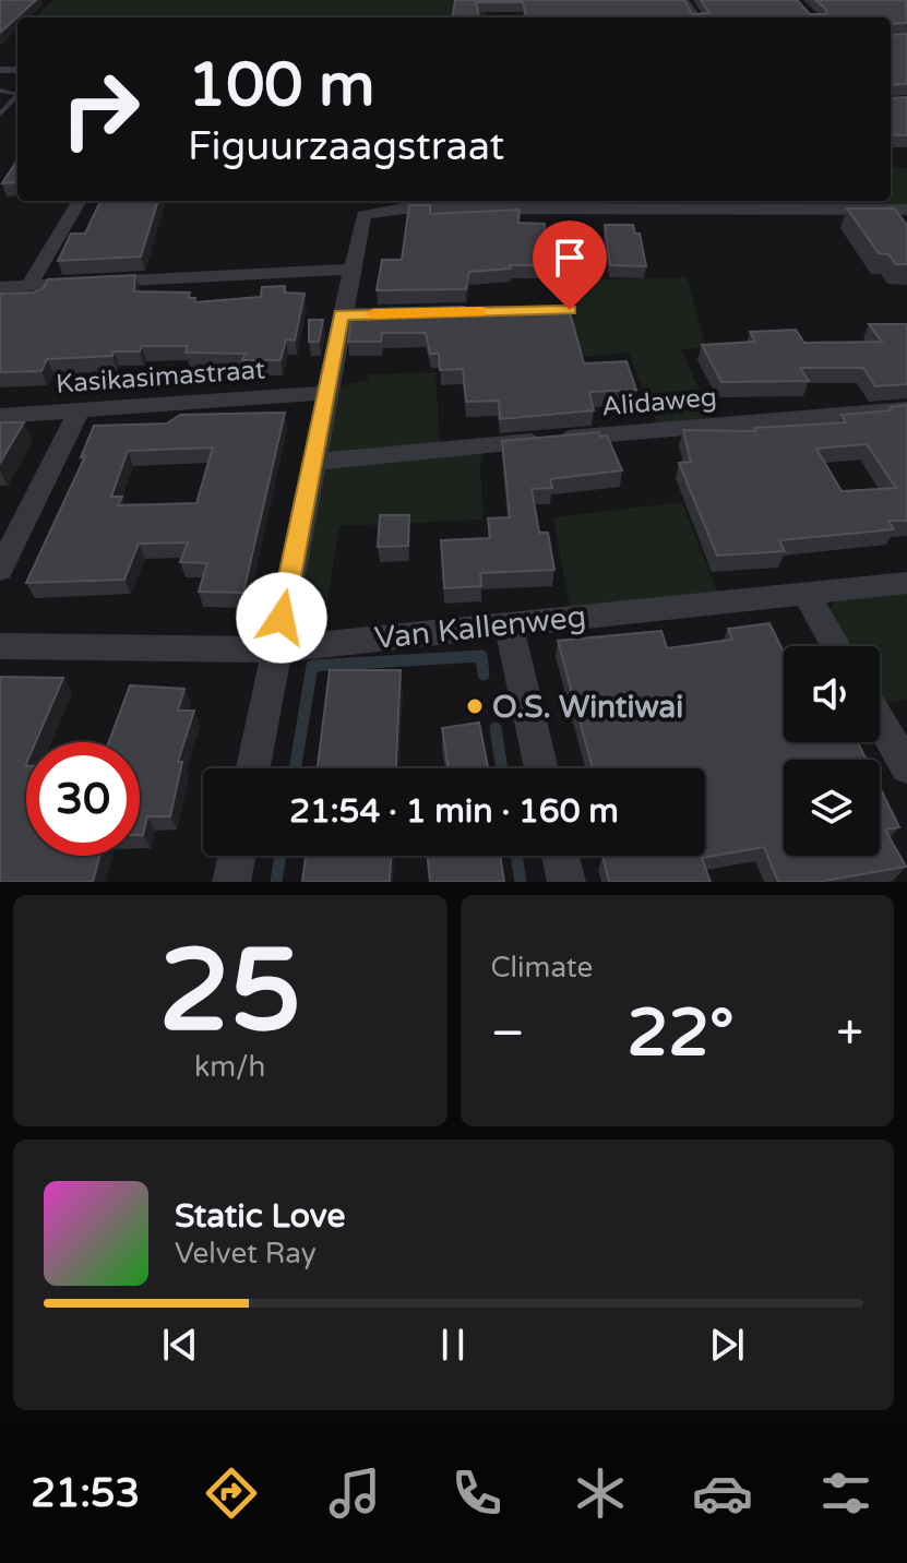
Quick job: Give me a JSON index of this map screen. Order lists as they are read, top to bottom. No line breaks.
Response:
{"streets":{"street":["Kasikasimastraat","Alidaweg","Van Kallenweg"]},"places":["O.S. Wintiwai"],"page":{"turn":["100 m","Figuurzaagstraat"],"limit":"30","trip":"21:54 · 1 min · 160 m","tile":[["25","km/h"],"Climate"],"heat":["−","22°","+"],"song":["Static Love","Velvet Ray"],"tabs":"21:53"}}
